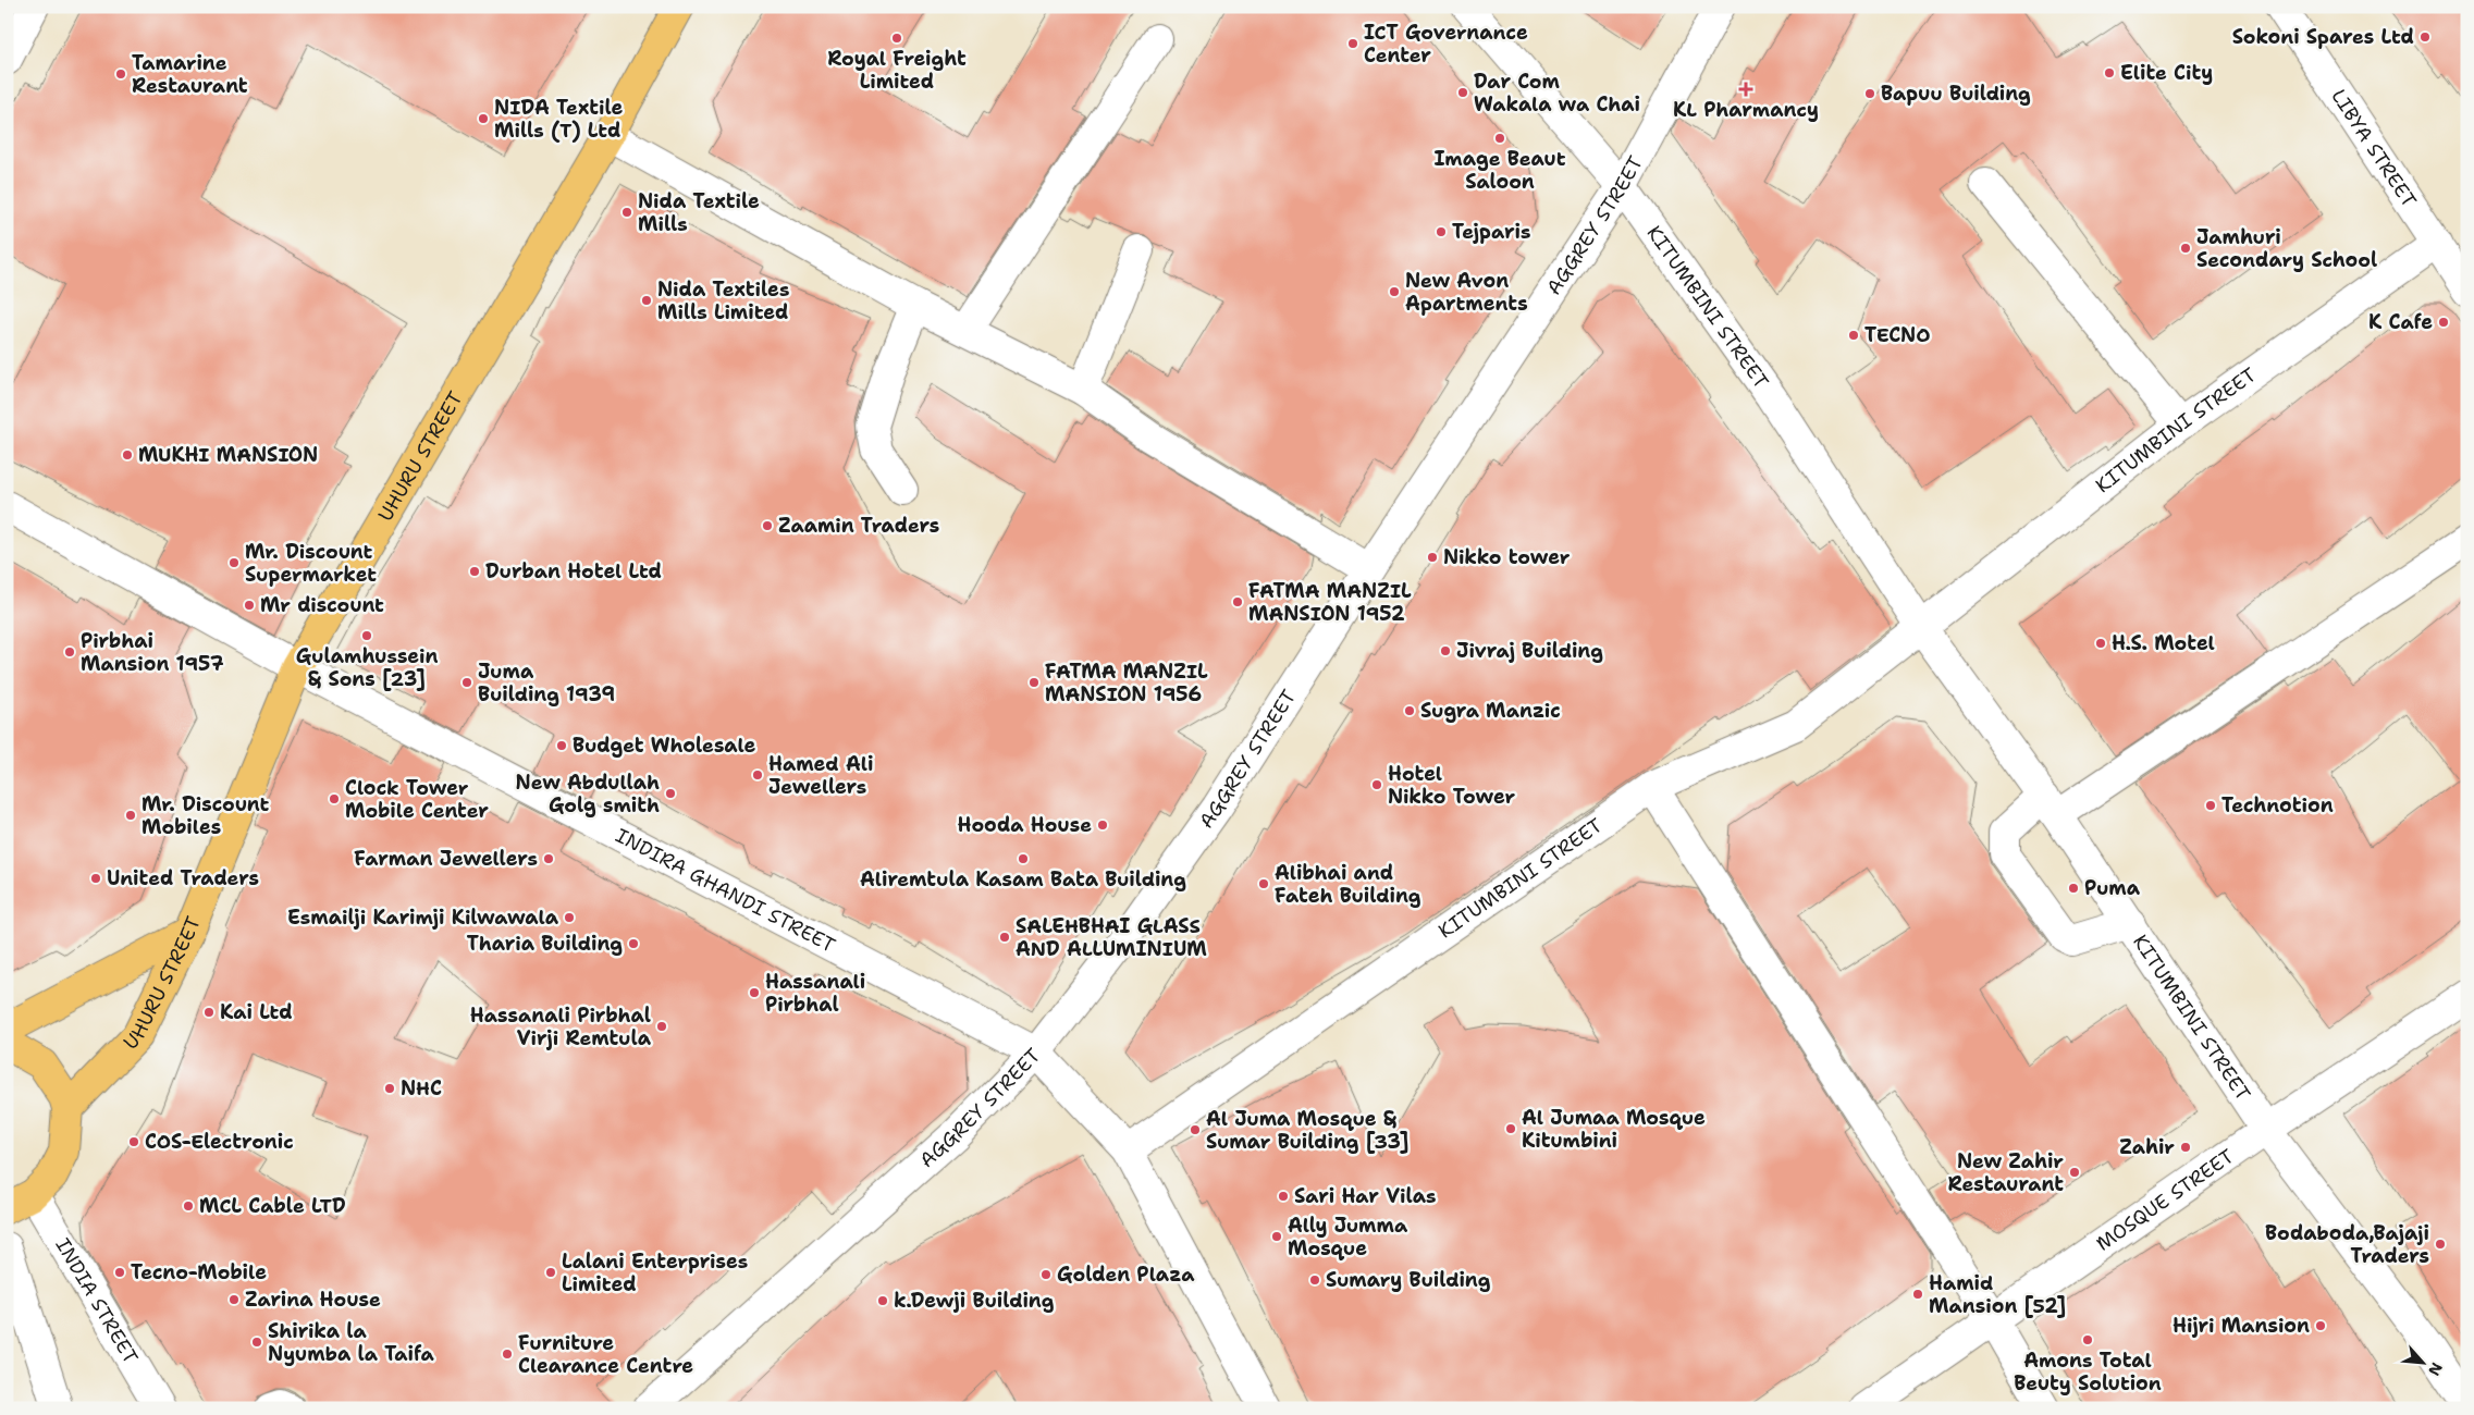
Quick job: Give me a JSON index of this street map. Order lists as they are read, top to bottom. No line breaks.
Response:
{"streets":{"main road":["UHURU STREET"],"street":["LIBYA STREET","AGGREY STREET","KITUMBINI STREET","INDIRA GHANDI STREET","MOSQUE STREET","INDIA STREET"]},"crossings":[["LIBYA STREET","KITUMBINI STREET"],["AGGREY STREET","KITUMBINI STREET"],["AGGREY STREET","INDIRA GHANDI STREET"],["KITUMBINI STREET","INDIRA GHANDI STREET"],["KITUMBINI STREET","MOSQUE STREET"],["UHURU STREET","INDIRA GHANDI STREET"]],"places":{"other":["Sokoni Spares Ltd","Royal Freight Limited","ICT Governance Center","Elite City","Tamarine Restaurant","Dar Com Wakala wa Chai","Bapuu Building","NIDA Textile Mills (T) Ltd","Image Beaut Saloon","Nida Textile Mills","Tejparis","Jamhuri Secondary School","New Avon Apartments","Nida Textiles Mills Limited","K Cafe","TECNO","MUKHI MANSION","Zaamin Traders","Nikko tower","Mr. Discount Supermarket","Durban Hotel Ltd","FATMA MANZIL MANSION 1952","Mr discount","Gulamhussein & Sons [23]","H.S. Motel","Jivraj Building","Pirbhai Mansion 1957","Juma Building 1939","FATMA MANZIL MANSION 1956","Sugra Manzic","Budget Wholesale","Hamed Ali Jewellers","Hotel Nikko Tower","New Abdullah Golg smith","Clock Tower Mobile Center","Technotion","Mr. Discount Mobiles","Hooda House","Farman Jewellers","Aliremtula Kasam Bata Building","United Traders","Alibhai and Fateh Building","Puma","Esmailji Karimji Kilwawala","SALEHBHAI GLASS AND ALLUMINIUM","Tharia Building","Hassanali Pirbhal","Kai Ltd","Hassanali Pirbhal Virji Remtula","NHC","Al Jumaa Mosque Kitumbini","Al Juma Mosque & Sumar Building [33]","COS-Electronic","Zahir","New Zahir Restaurant","Sari Har Vilas","MCL Cable LTD","Ally Jumma Mosque","Bodaboda,Bajaji Traders","Tecno-Mobile","Lalani Enterprises Limited","Golden Plaza","Sumary Building","Hamid Mansion [52]","Zarina House","k.Dewji Building","Hijri Mansion","Amons Total Beuty Solution","Shirika la Nyumba la Taifa","Furniture Clearance Centre"],"health":["KL Pharmancy"]},"north":"bottom right"}
